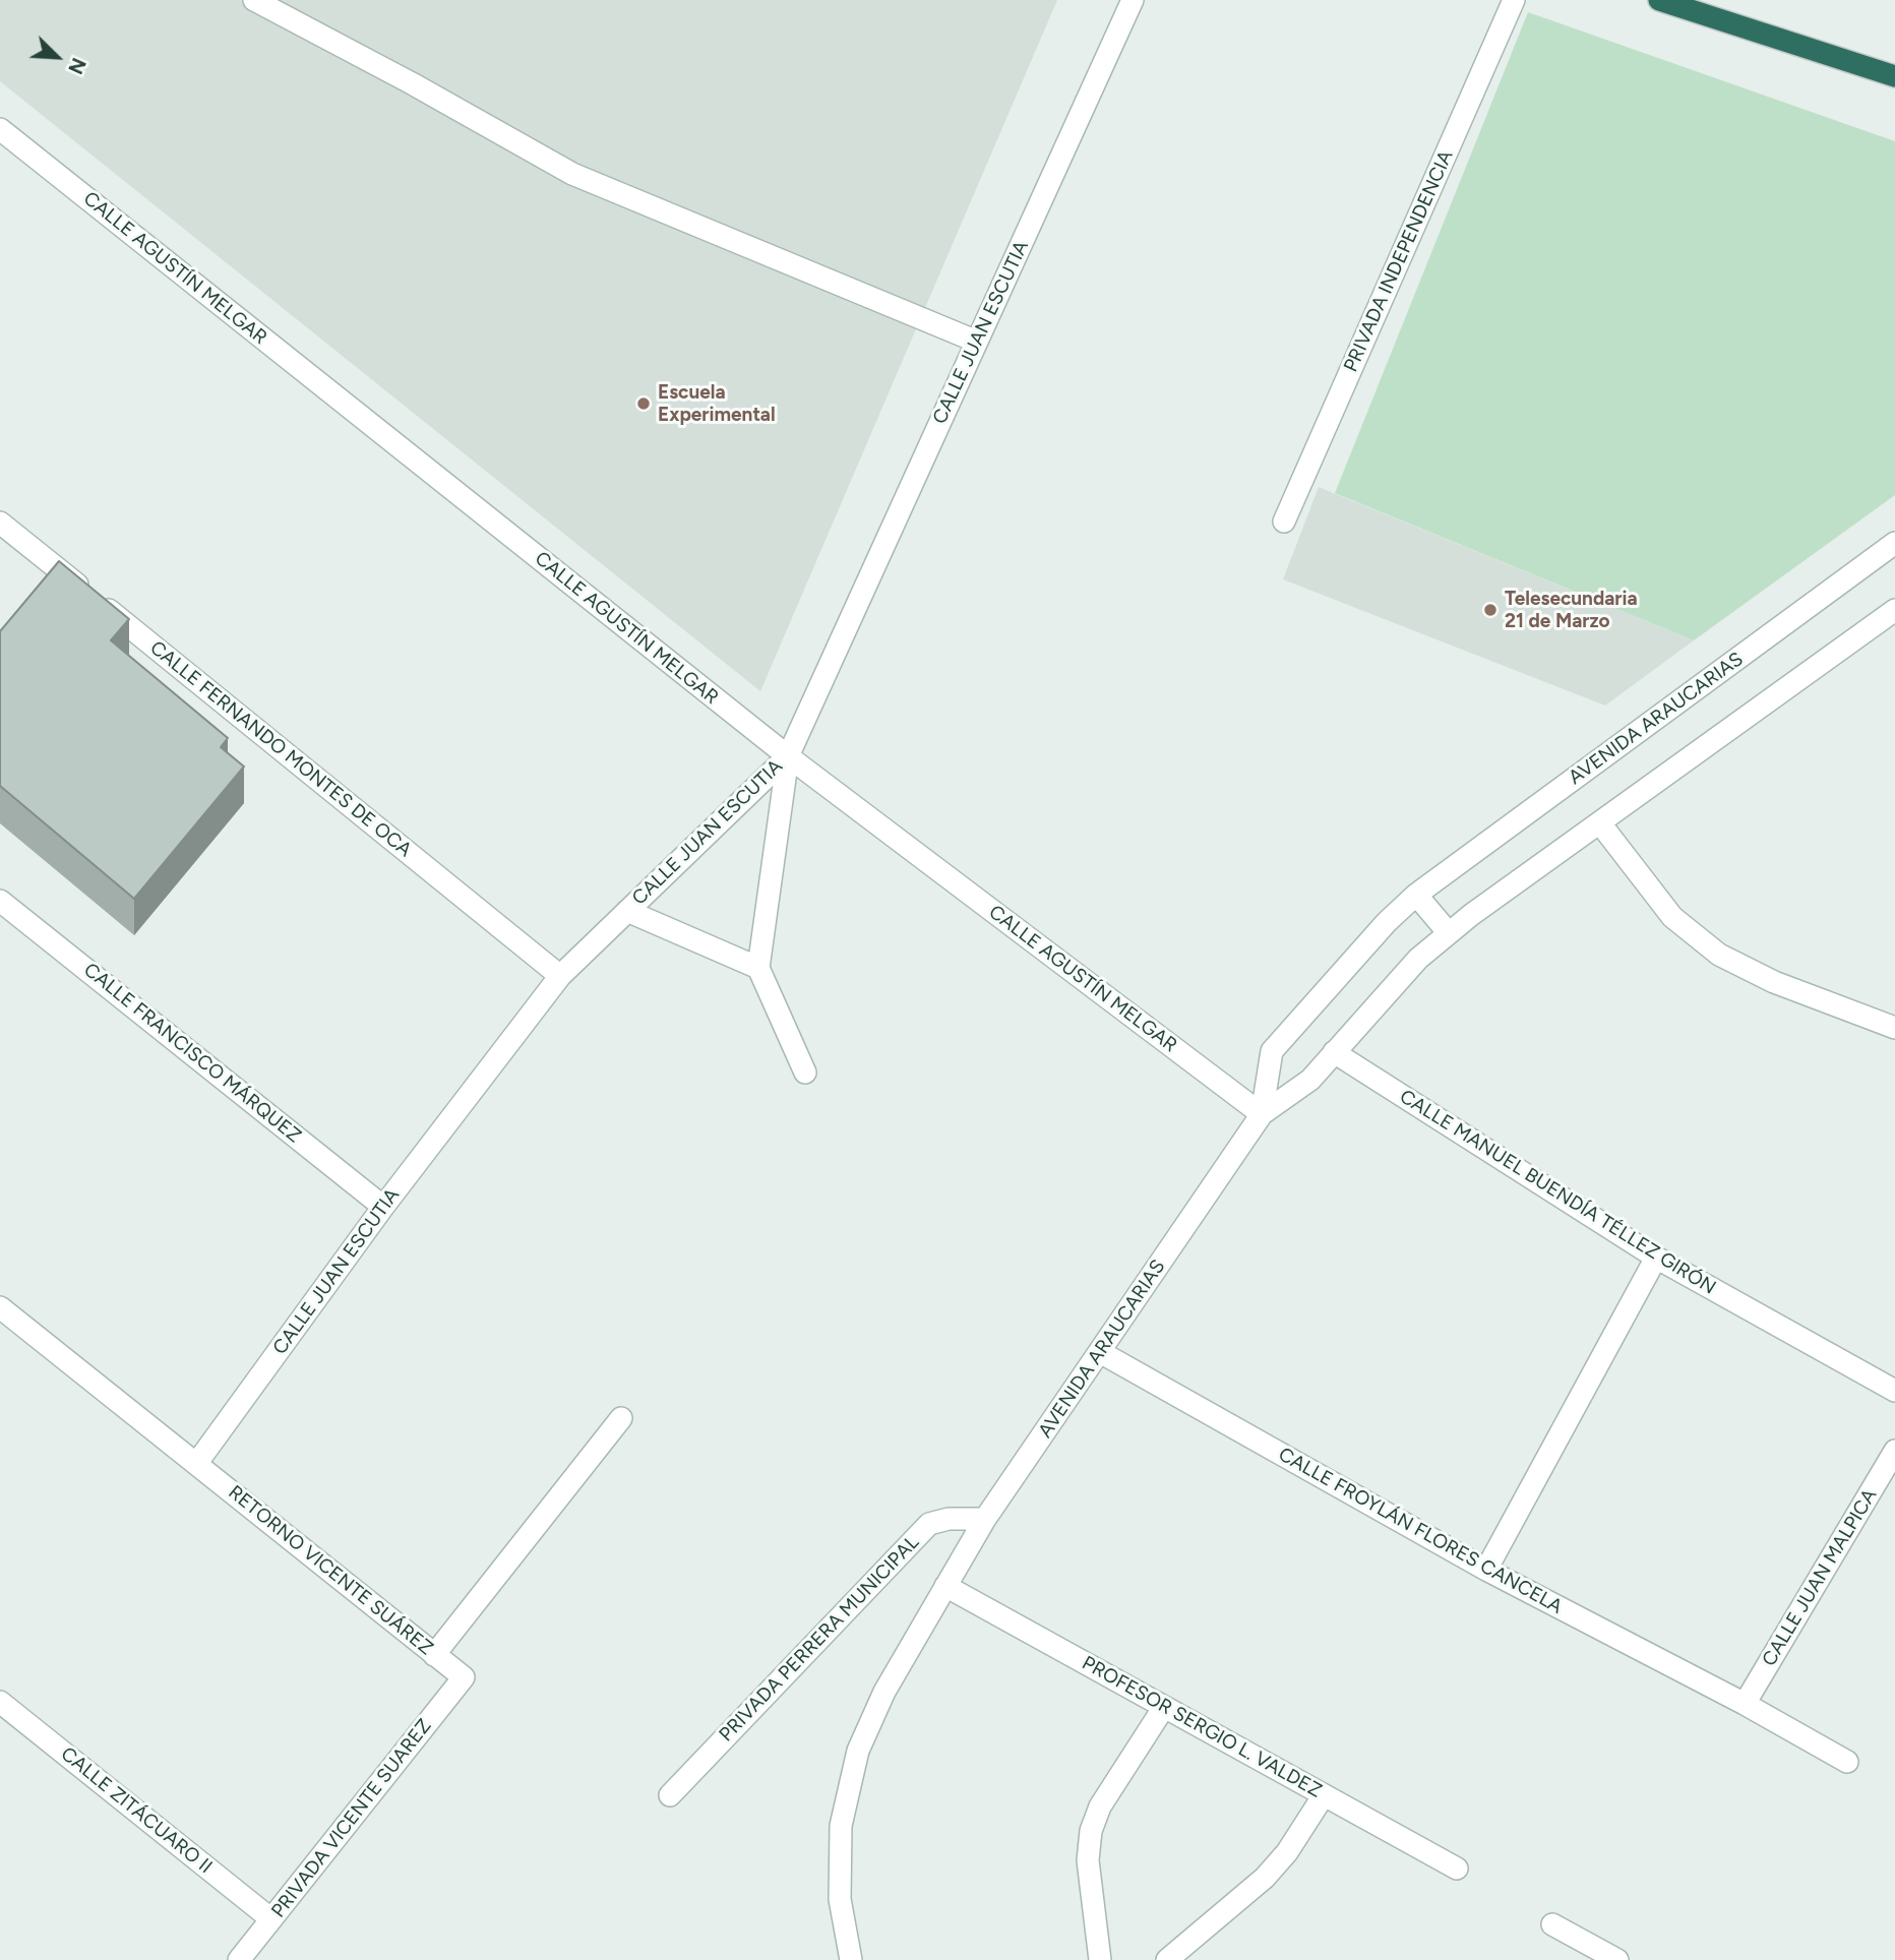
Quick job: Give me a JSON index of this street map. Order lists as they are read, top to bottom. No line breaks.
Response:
{"streets":{"street":["PRIVADA INDEPENDENCIA","CALLE AGUSTÍN MELGAR","CALLE JUAN ESCUTIA","AVENIDA ARAUCARIAS","CALLE FERNANDO MONTES DE OCA","CALLE FRANCISCO MÁRQUEZ","CALLE MANUEL BUENDÍA TÉLLEZ GIRÓN","CALLE FROYLÁN FLORES CANCELA","RETORNO VICENTE SUÁREZ","CALLE JUAN MALPICA","PRIVADA PERRERA MUNICIPAL","PROFESOR SERGIO L. VALDEZ","CALLE ZITÁCUARO II","PRIVADA VICENTE SUAREZ"]},"crossings":[["CALLE AGUSTÍN MELGAR","CALLE JUAN ESCUTIA"],["CALLE AGUSTÍN MELGAR","AVENIDA ARAUCARIAS"],["CALLE JUAN ESCUTIA","CALLE FERNANDO MONTES DE OCA"],["CALLE JUAN ESCUTIA","CALLE FRANCISCO MÁRQUEZ"],["CALLE JUAN ESCUTIA","RETORNO VICENTE SUÁREZ"],["AVENIDA ARAUCARIAS","CALLE MANUEL BUENDÍA TÉLLEZ GIRÓN"],["AVENIDA ARAUCARIAS","CALLE FROYLÁN FLORES CANCELA"],["AVENIDA ARAUCARIAS","PRIVADA PERRERA MUNICIPAL"],["AVENIDA ARAUCARIAS","PROFESOR SERGIO L. VALDEZ"],["CALLE FROYLÁN FLORES CANCELA","CALLE JUAN MALPICA"],["RETORNO VICENTE SUÁREZ","PRIVADA VICENTE SUAREZ"],["CALLE ZITÁCUARO II","PRIVADA VICENTE SUAREZ"]],"places":["Escuela Experimental","Telesecundaria 21 de Marzo"],"north":"bottom right"}
